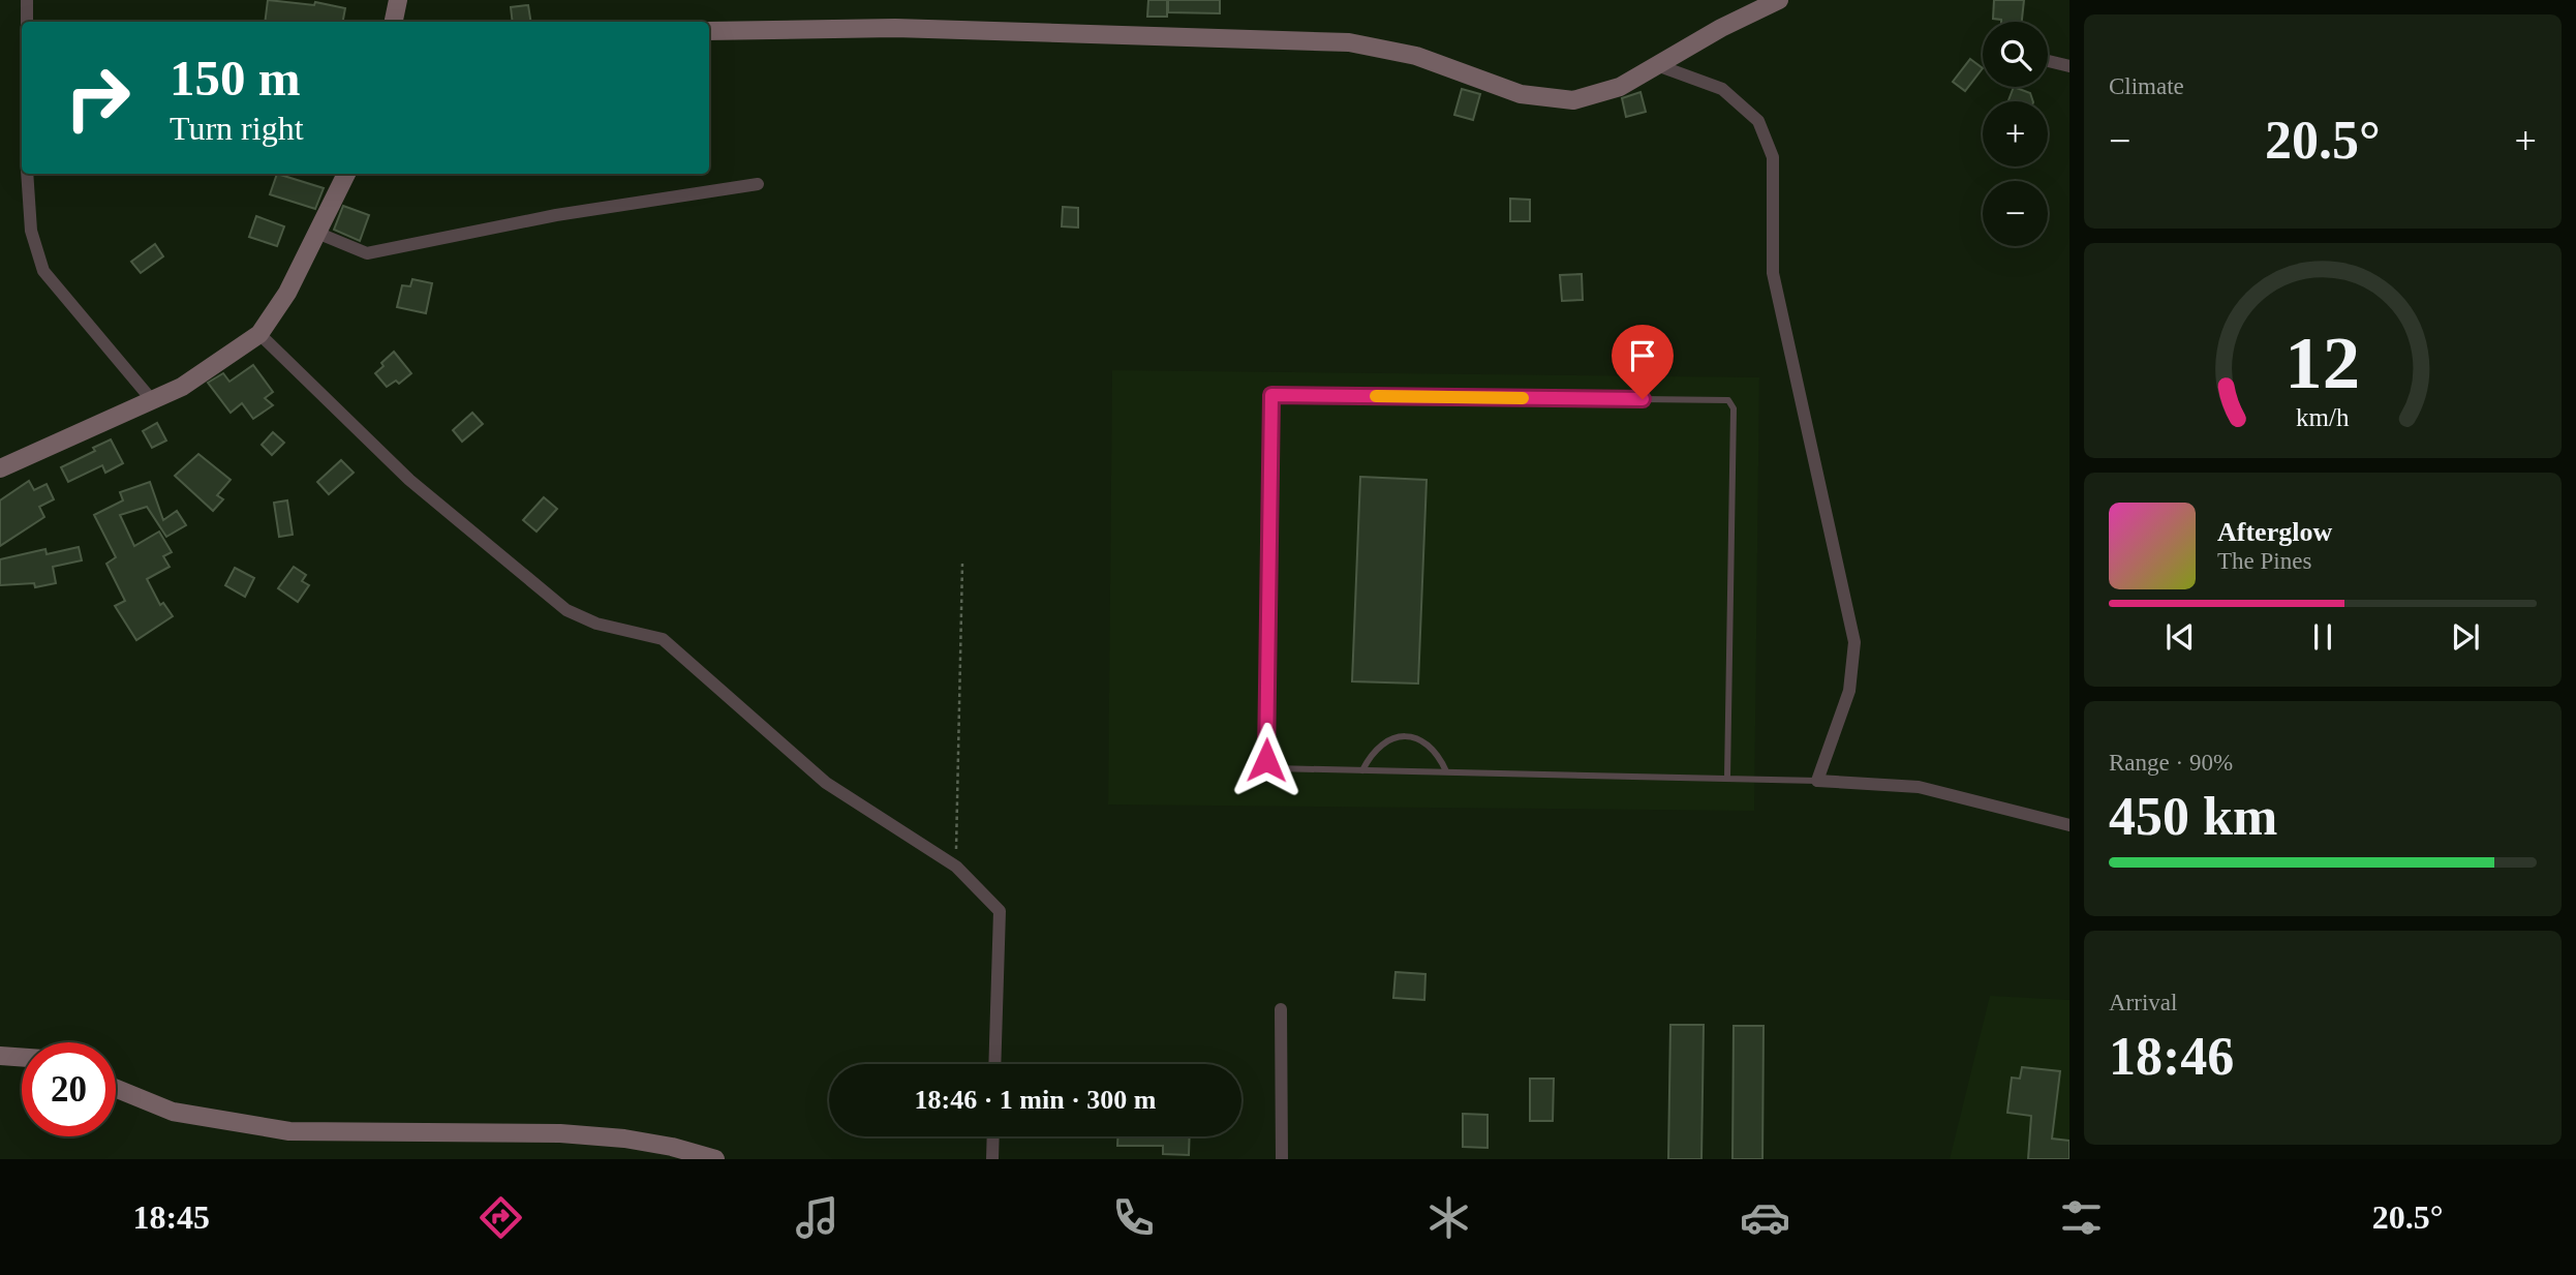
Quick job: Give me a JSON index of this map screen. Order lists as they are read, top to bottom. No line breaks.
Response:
{"page":{"tile":["Climate",["Range · 90%","450 km"],["Arrival","18:46"]],"map_buttons":["+","−"],"turn":["150 m","Turn right"],"heat":["−","20.5°","+"],"song":["Afterglow","The Pines"],"limit":"20","trip":"18:46 · 1 min · 300 m","tabs":["18:45","20.5°"],"gauge":["12","km/h"]}}
